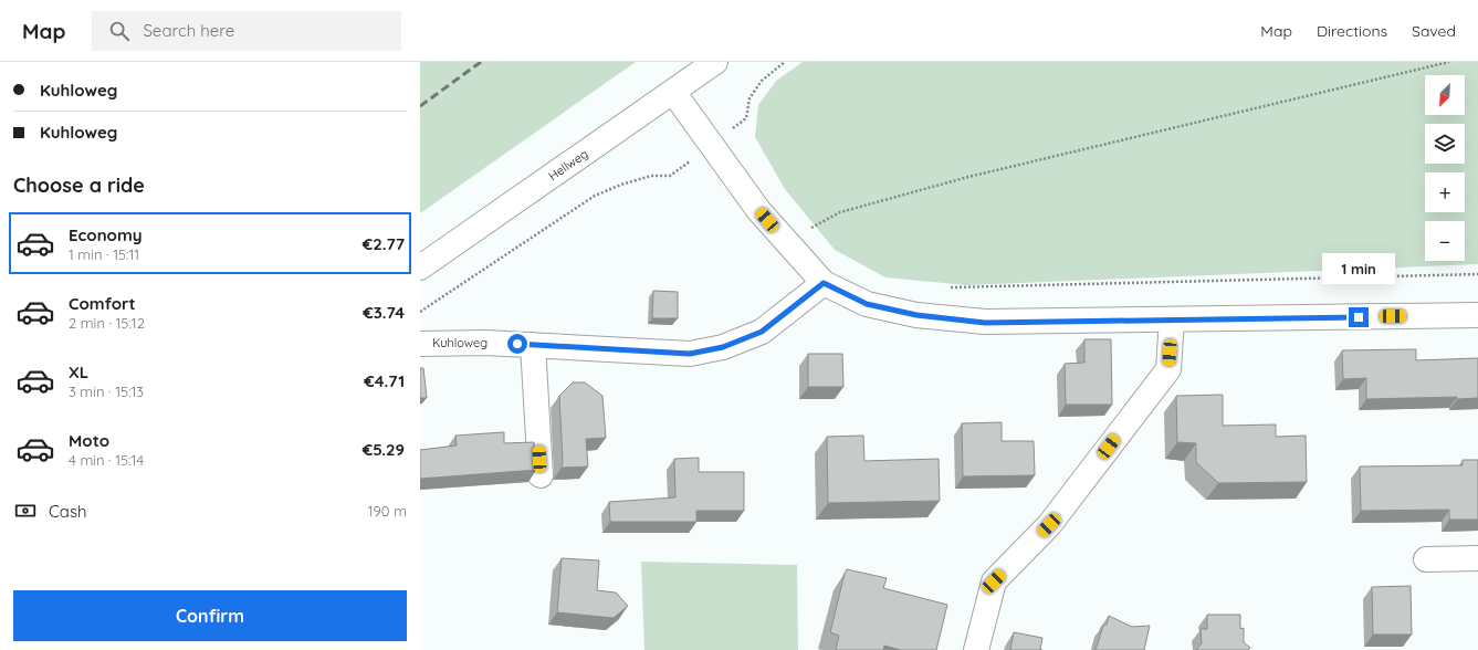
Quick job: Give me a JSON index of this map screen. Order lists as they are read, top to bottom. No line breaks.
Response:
{"streets":{"street":["Hellweg","Kuhloweg"]},"north":"bottom left","page":{"header":"Map","search":"Search here","nav":["Map","Directions","Saved"],"banner":["Kuhloweg","Kuhloweg"],"map_buttons":["+","−"],"heading":"Choose a ride","list":[{"name":"Economy","note":"1 min · 15:11","value":"€2.77"},{"name":"Comfort","note":"2 min · 15:12","value":"€3.74"},{"name":"XL","note":"3 min · 15:13","value":"€4.71"},{"name":"Moto","note":"4 min · 15:14","value":"€5.29"}],"bubble":"1 min","pay":["Cash","190 m"],"buttons":"Confirm"}}
